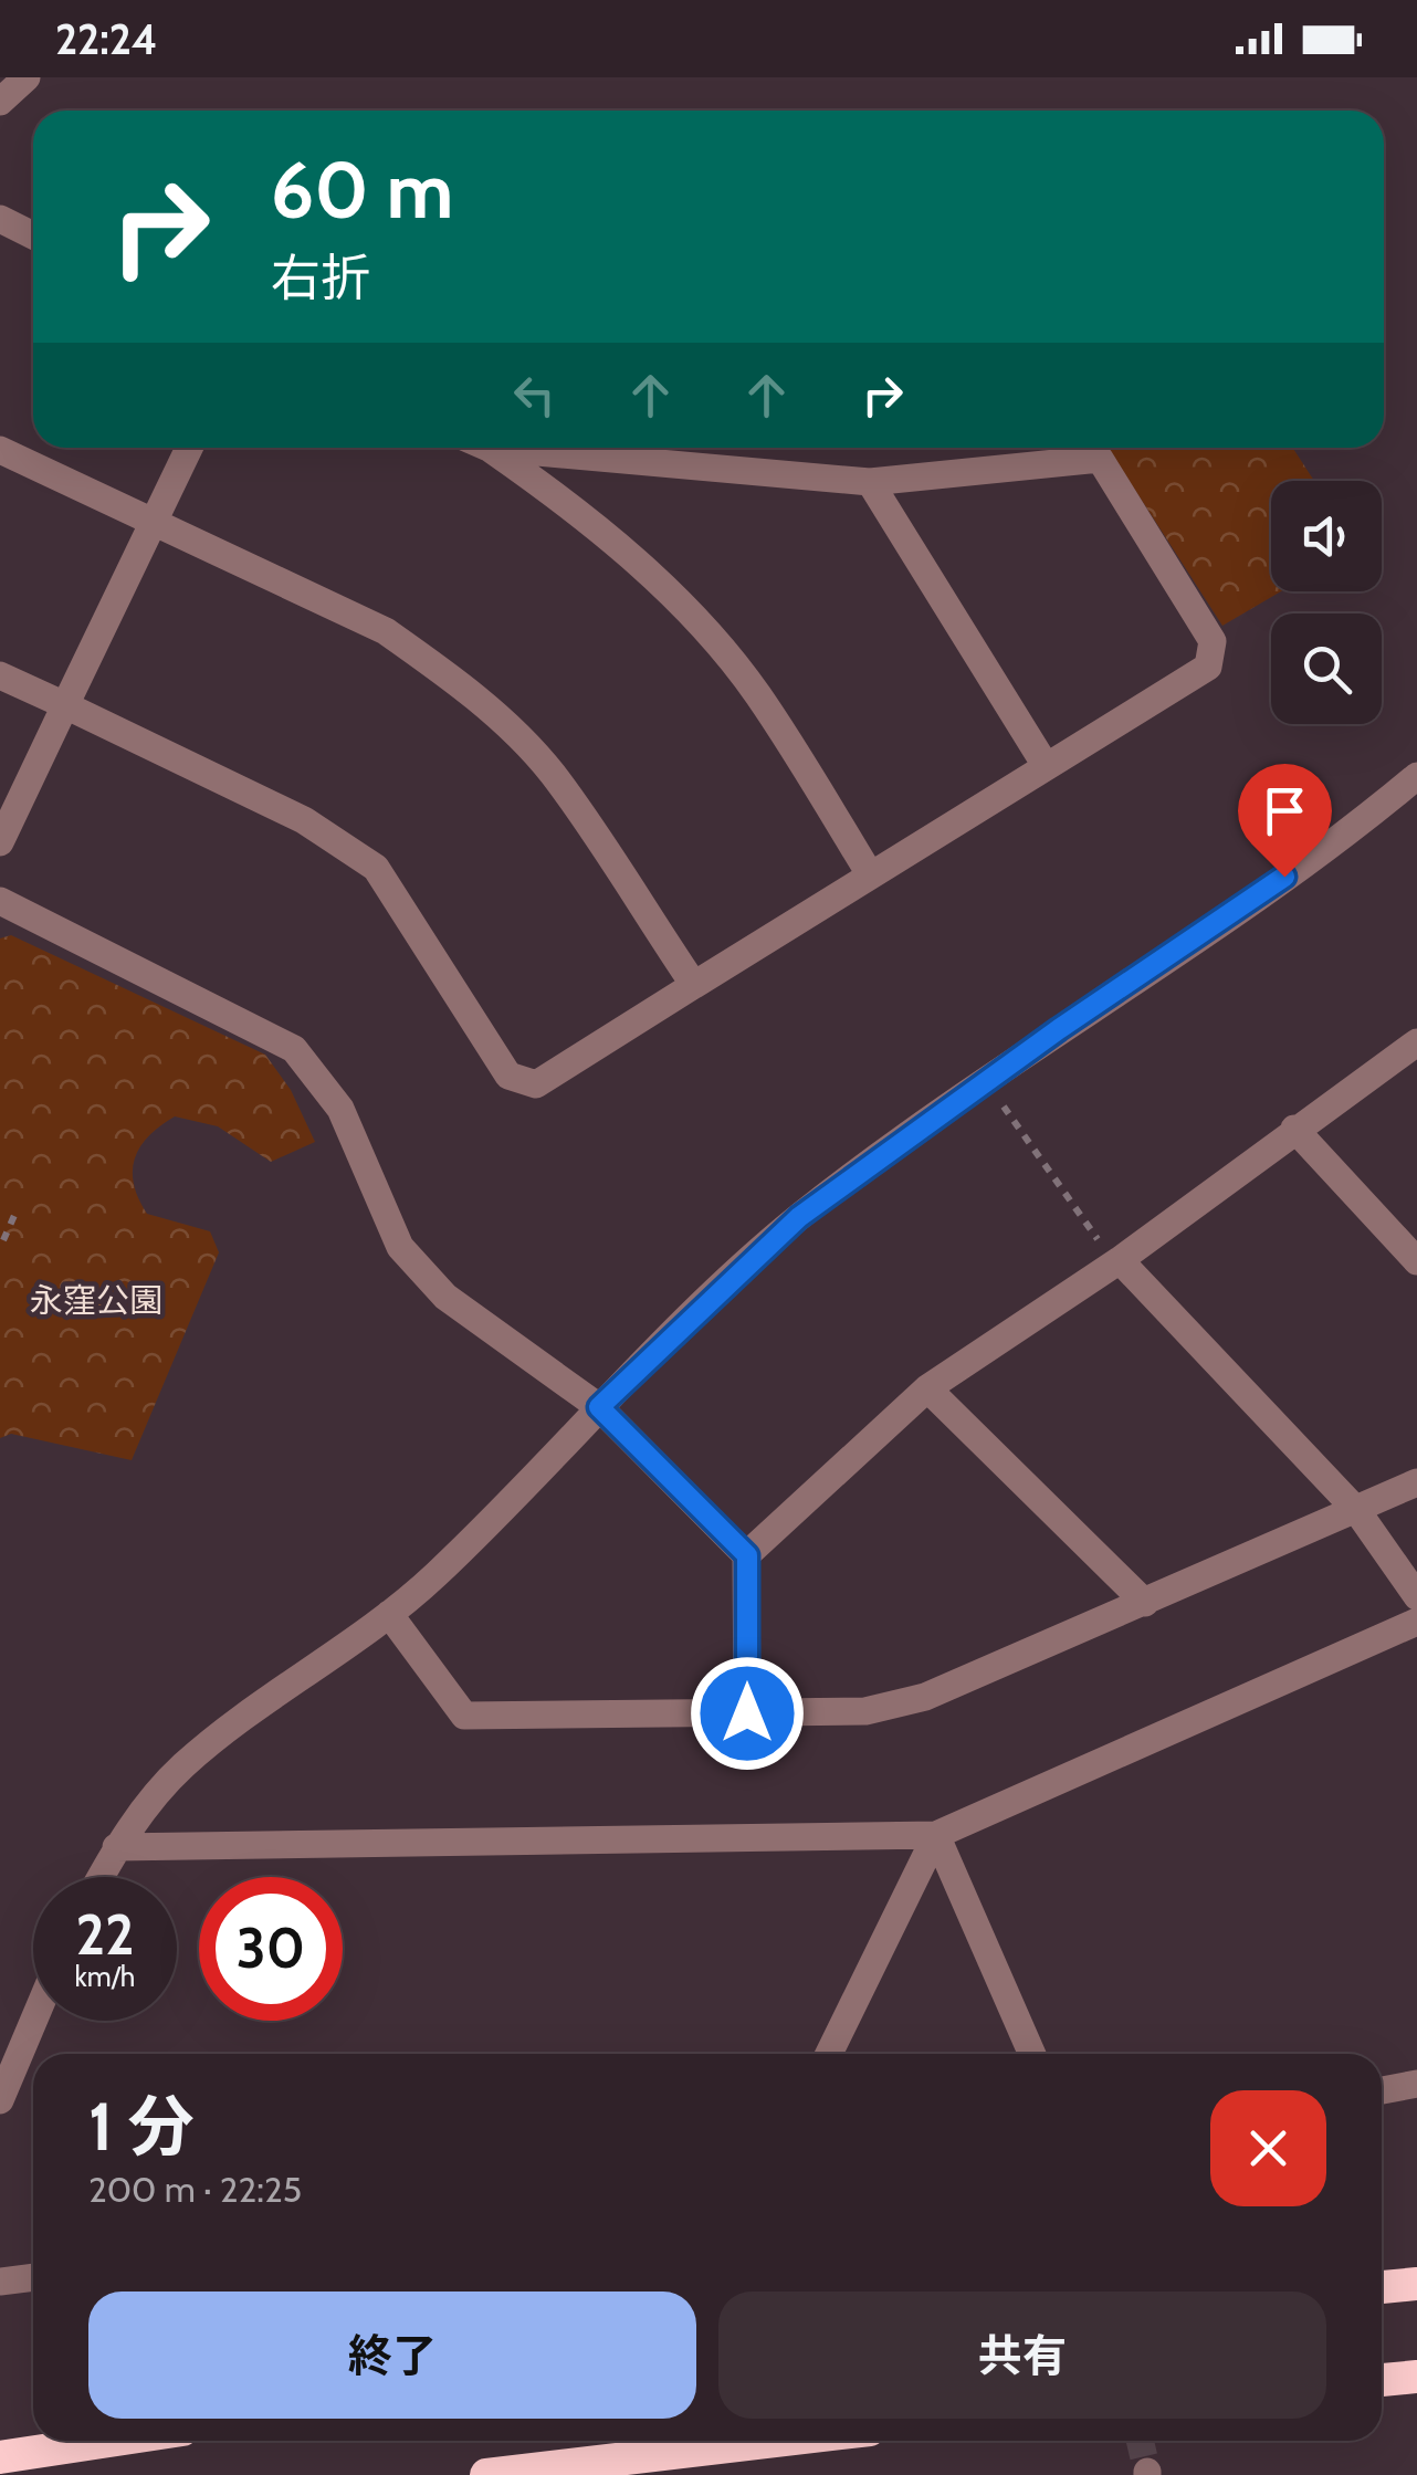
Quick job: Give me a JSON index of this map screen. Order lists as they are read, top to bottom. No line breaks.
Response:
{"parks":["永窪公園"],"page":{"status":"22:24","turn":["60 m","右折"],"speed":"22 km/h","limit":"30","heading":["1 分","200 m · 22:25"],"buttons":["終了","共有"]}}
